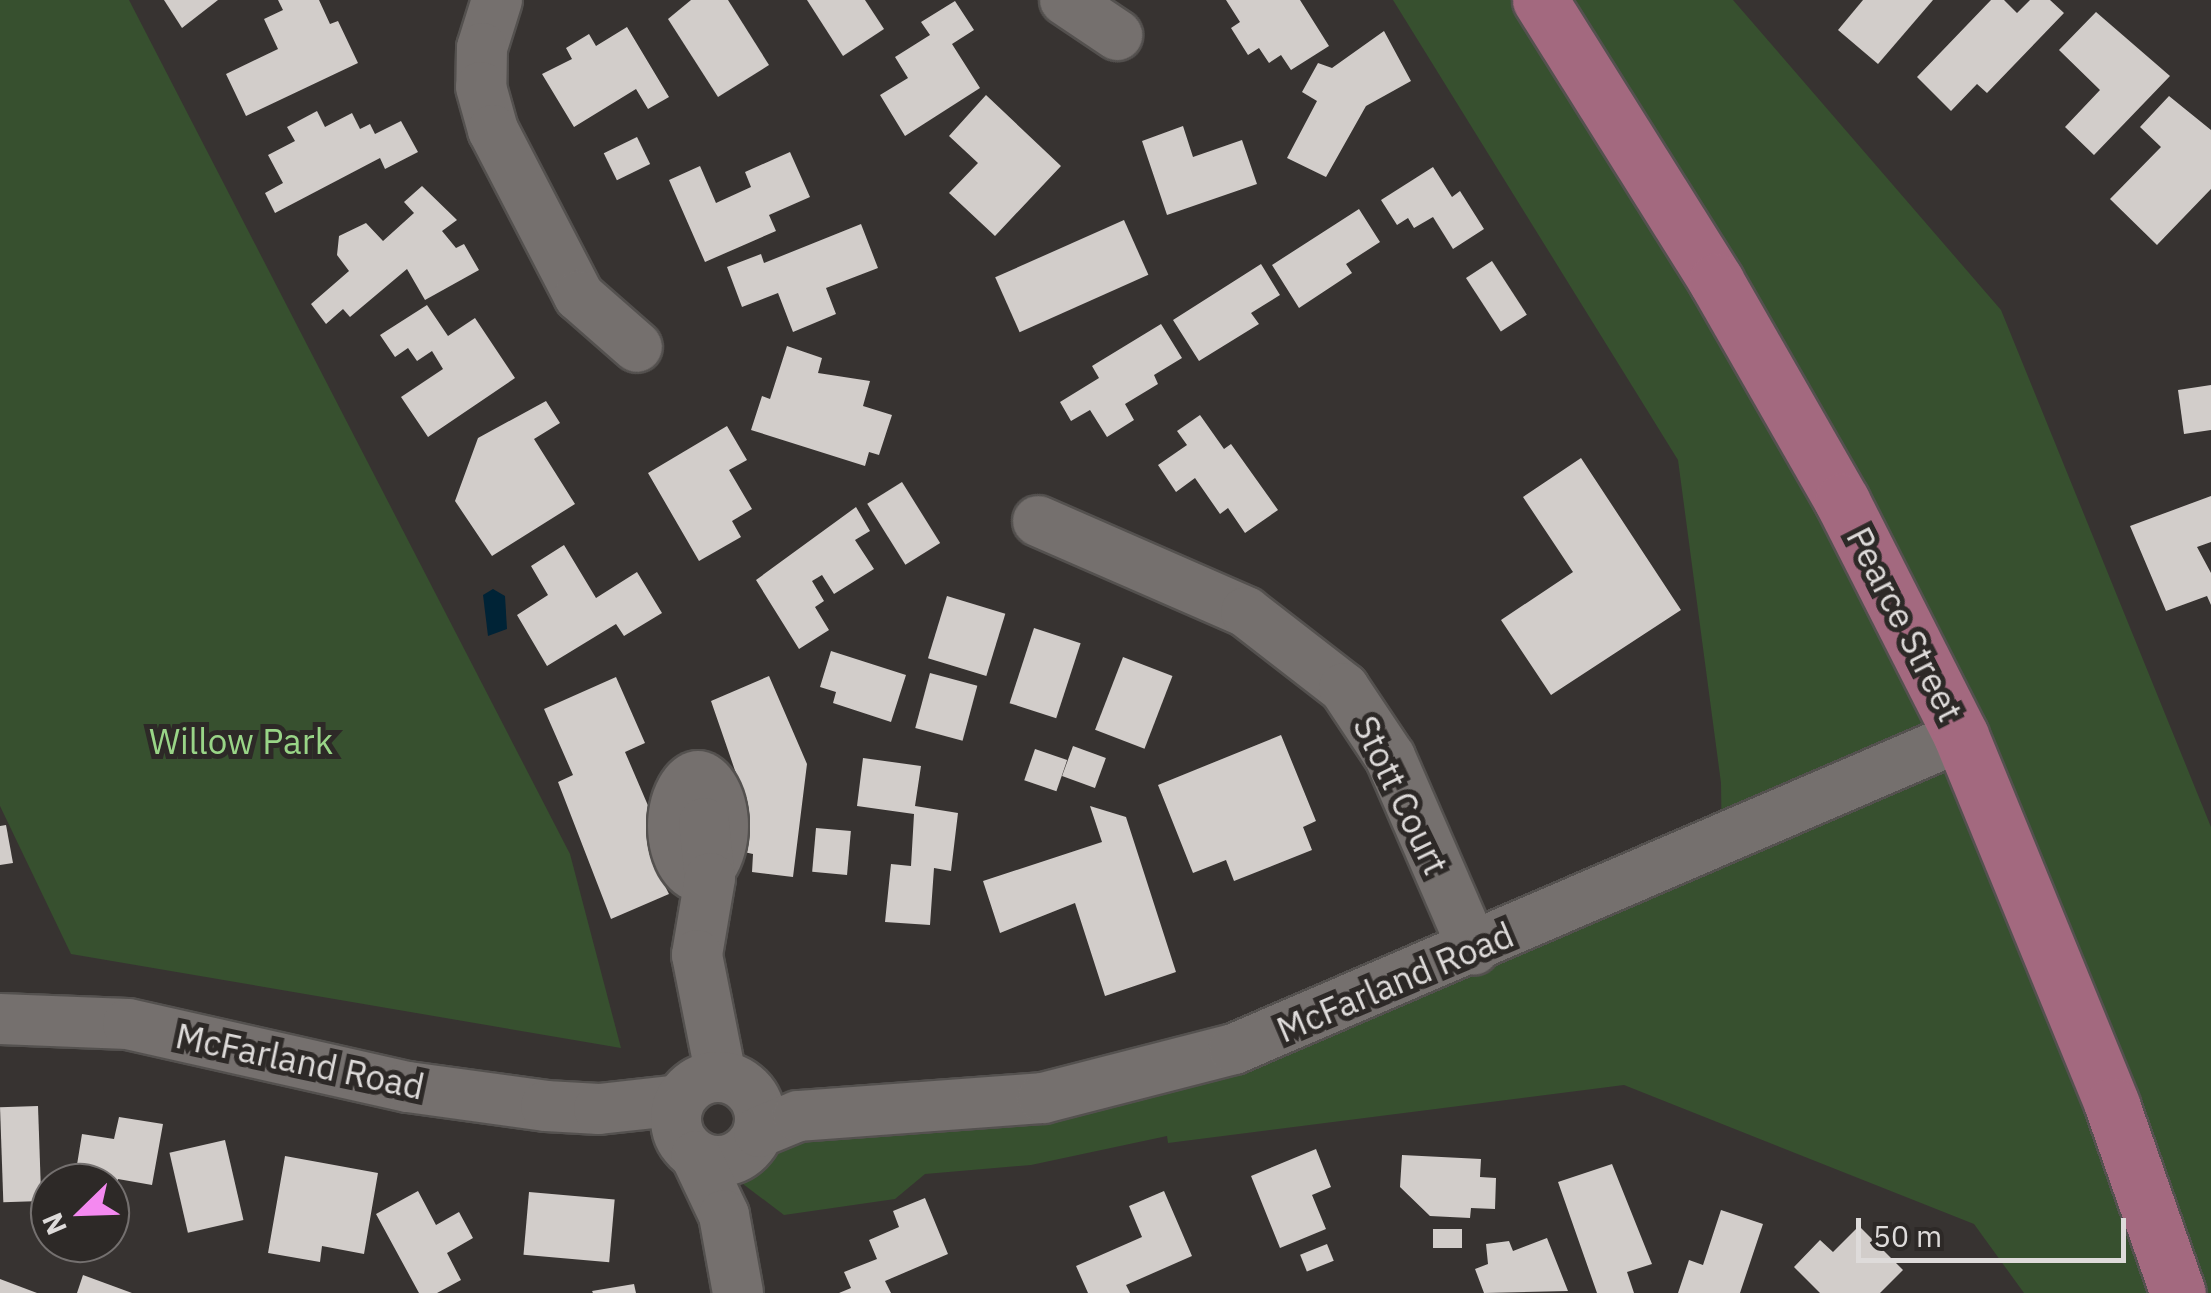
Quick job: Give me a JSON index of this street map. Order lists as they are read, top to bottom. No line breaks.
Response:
{"streets":{"main road":["Pearce Street"],"street":["Stott Court","McFarland Road"]},"crossings":[["Pearce Street","McFarland Road"],["Stott Court","McFarland Road"]],"parks":["Willow Park"],"scale_bar":"50 m","north":"bottom left"}
